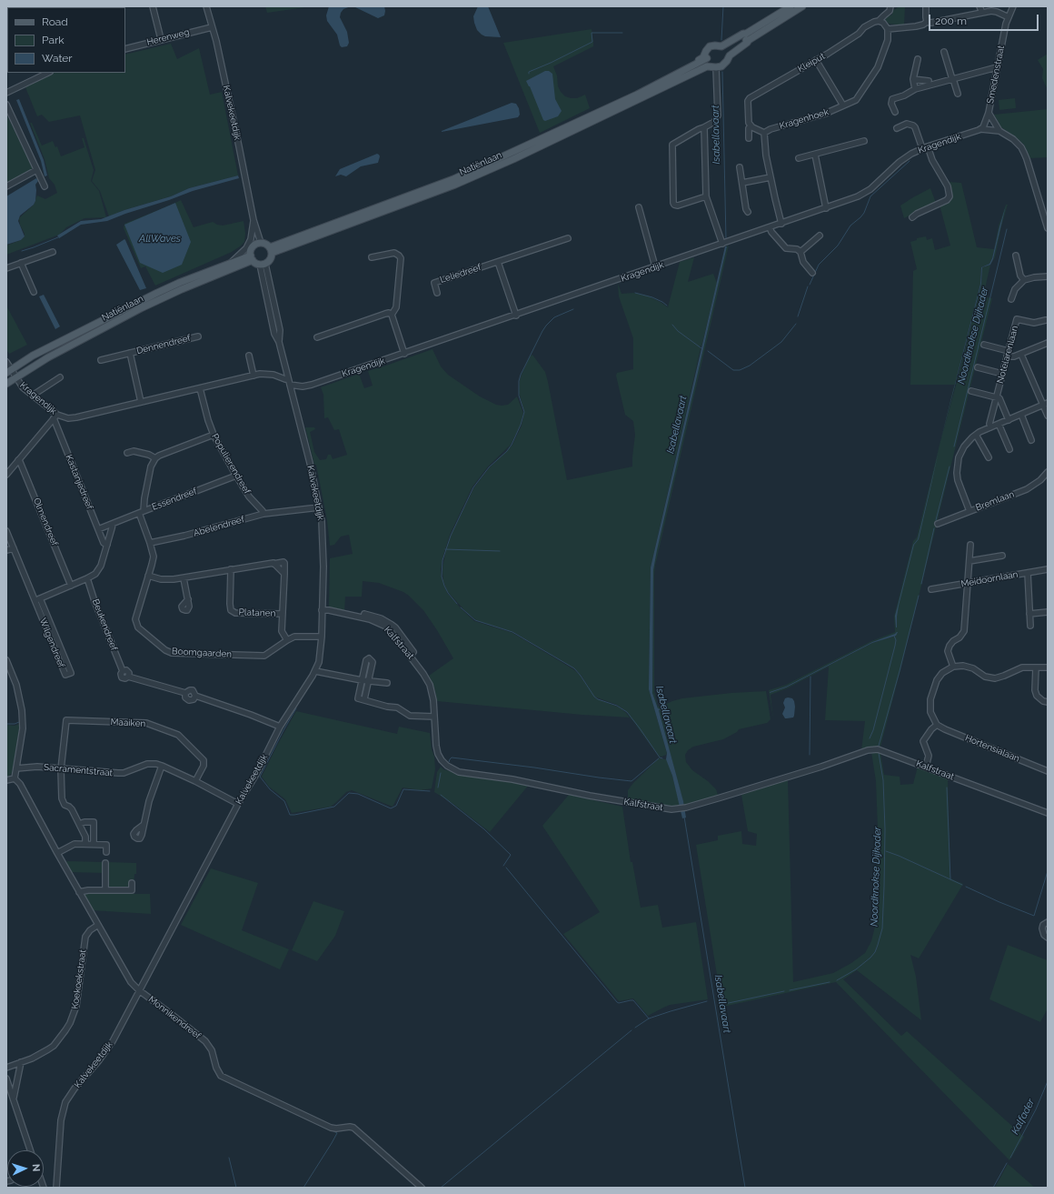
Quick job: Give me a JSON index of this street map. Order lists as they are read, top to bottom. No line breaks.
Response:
{"streets":{"main road":["Natiënlaan"],"street":["Herenweg","Kleiput","Smedenstraat","Kalvekeetdijk","Kragenhoek","Kragendijk","Leliedreef","Dennendreef","Notelarenlaan","Populierendreef","Kastanjedreef","Essendreef","Bremlaan","Olmendreef","Abelendreef","Meidoornlaan","Platanen","Beukendreef","Wilgendreef","Kalfstraat","Boomgaarden","Maaiken","Hortensialaan","Sacramentstraat","Koekoekstraat","Monnikendreef"]},"crossings":[["Herenweg","Kalvekeetdijk"],["Smedenstraat","Kragendijk"],["Kalvekeetdijk","Kragendijk"],["Kalvekeetdijk","Natiënlaan"],["Kalvekeetdijk","Abelendreef"],["Kalvekeetdijk","Beukendreef"],["Kalvekeetdijk","Kalfstraat"],["Kalvekeetdijk","Boomgaarden"],["Kalvekeetdijk","Sacramentstraat"],["Kalvekeetdijk","Monnikendreef"],["Kragendijk","Natiënlaan"],["Kragendijk","Dennendreef"],["Kragendijk","Populierendreef"],["Kragendijk","Kastanjedreef"],["Populierendreef","Essendreef"],["Populierendreef","Abelendreef"],["Kastanjedreef","Essendreef"],["Abelendreef","Boomgaarden"],["Platanen","Boomgaarden"],["Maaiken","Sacramentstraat"],["Koekoekstraat","Monnikendreef"]],"water":["Isabellavaart","AllWaves","Noordknokse Dijkader","Kalfader"],"legend":["Road","Park","Water"],"scale_bar":"200 m","north":"right"}
